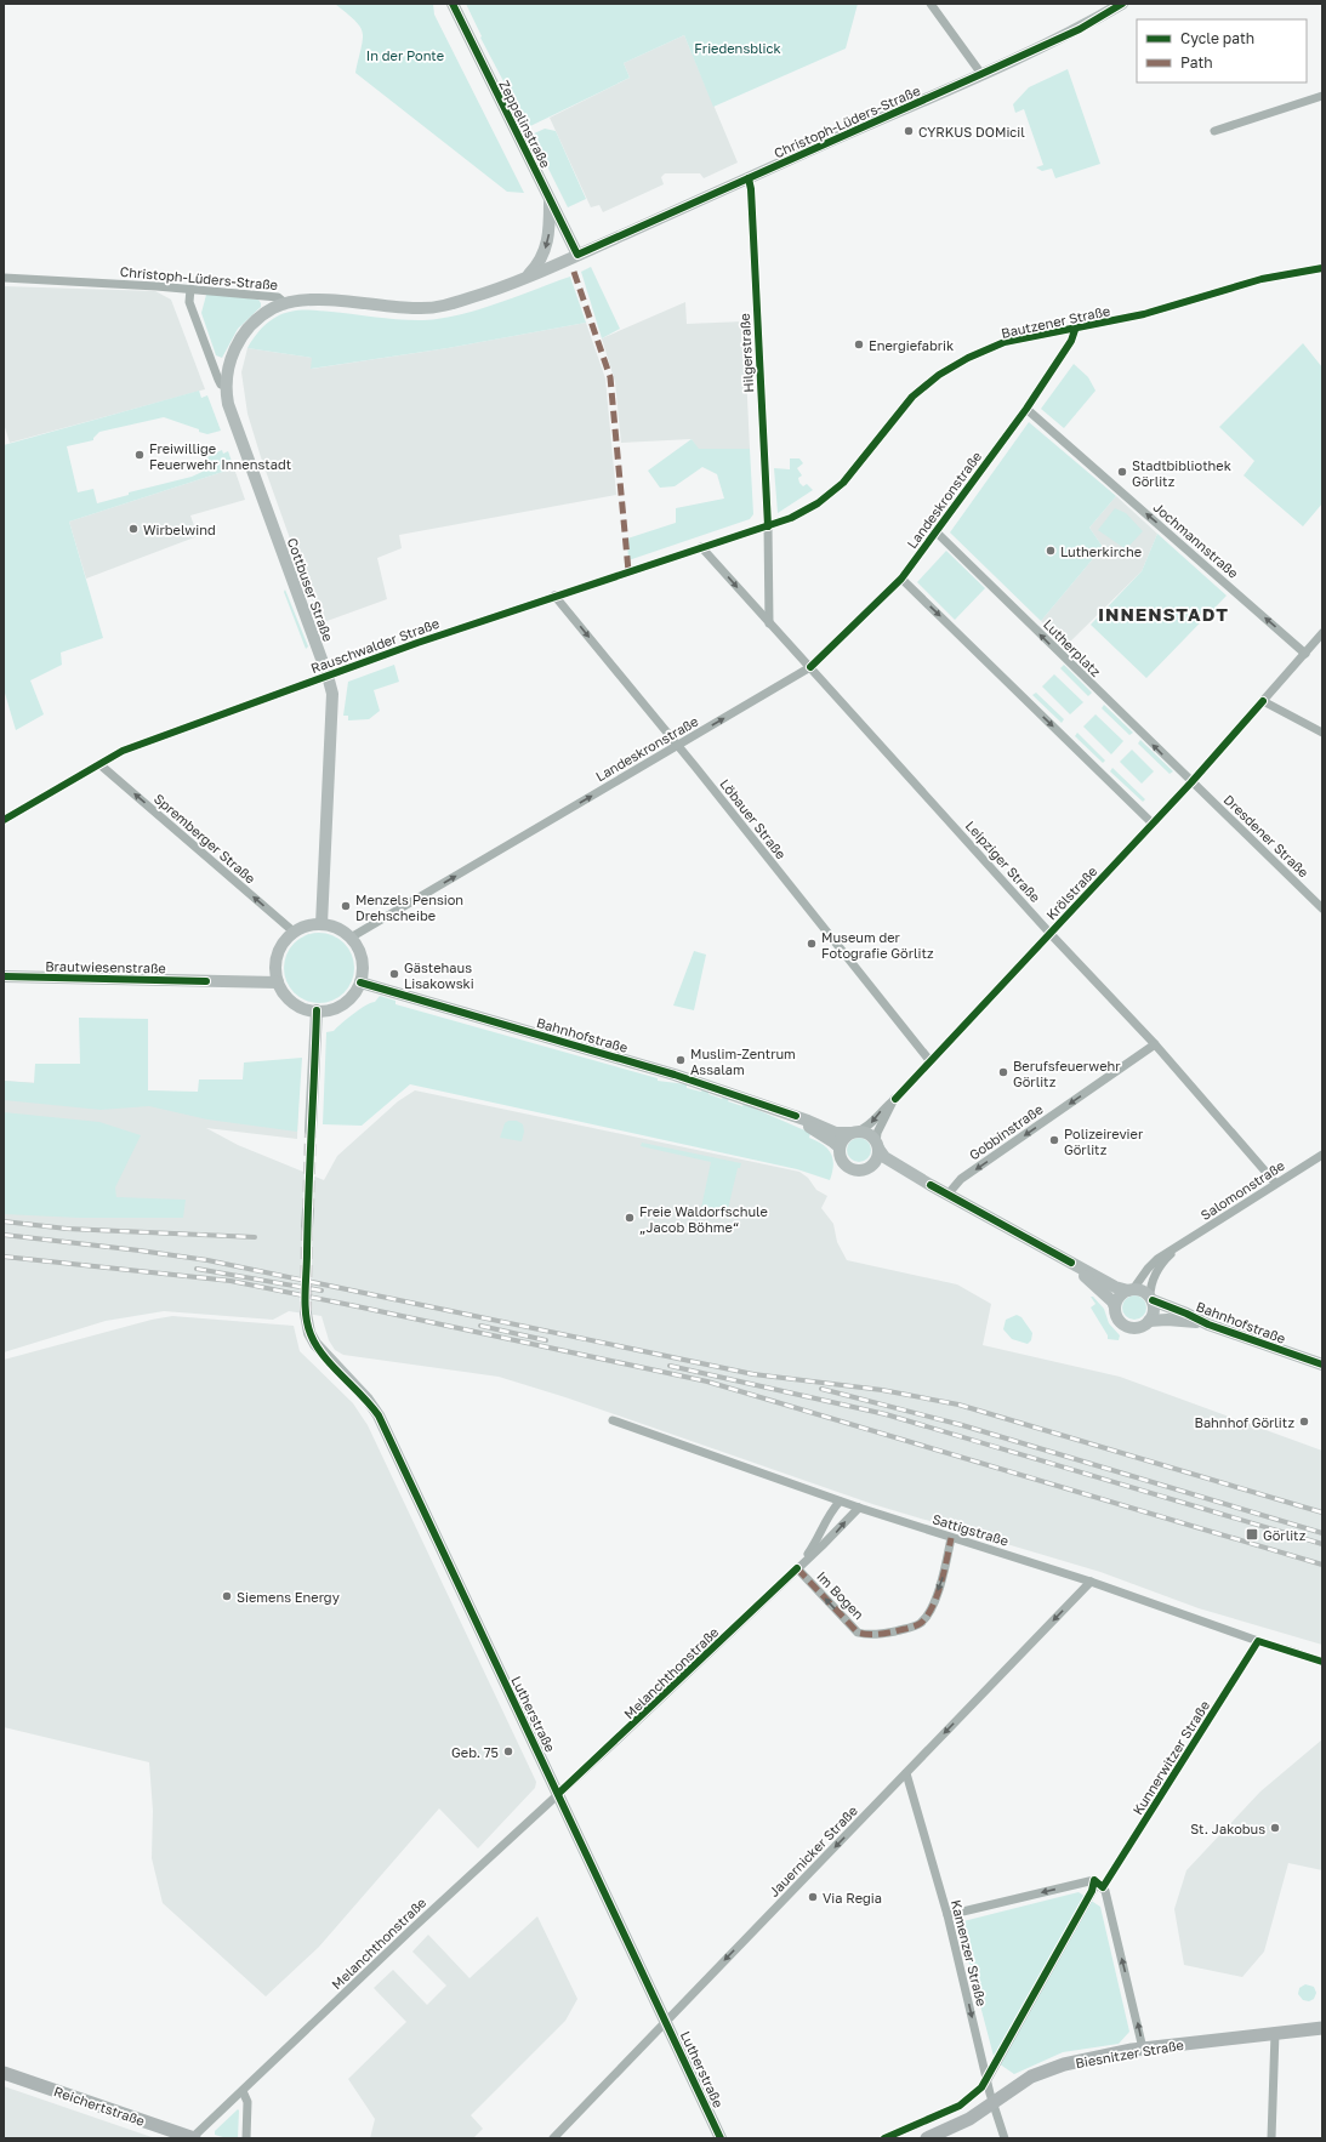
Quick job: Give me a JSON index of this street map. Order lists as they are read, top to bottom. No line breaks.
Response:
{"streets":{"main road":["Biesnitzer Straße","Reichertstraße"],"street":["Christoph-Lüders-Straße","Zeppelinstraße","Bautzener Straße","Hilgerstraße","Landeskronstraße","Jochmannstraße","Cottbuser Straße","Rauschwalder Straße","Lutherplatz","Löbauer Straße","Dresdener Straße","Spremberger Straße","Leipziger Straße","Krölstraße","Brautwiesenstraße","Bahnhofstraße","Gobbinstraße","Salomonstraße","Sattigstraße","Im Bogen","Melanchthonstraße","Lutherstraße","Kunnerwitzer Straße","Jauernicker Straße","Kamenzer Straße"]},"crossings":[["Christoph-Lüders-Straße","Zeppelinstraße"],["Christoph-Lüders-Straße","Hilgerstraße"],["Christoph-Lüders-Straße","Cottbuser Straße"],["Bautzener Straße","Hilgerstraße"],["Bautzener Straße","Landeskronstraße"],["Bautzener Straße","Rauschwalder Straße"],["Hilgerstraße","Rauschwalder Straße"],["Landeskronstraße","Jochmannstraße"],["Landeskronstraße","Cottbuser Straße"],["Landeskronstraße","Lutherplatz"],["Landeskronstraße","Löbauer Straße"],["Landeskronstraße","Spremberger Straße"],["Landeskronstraße","Leipziger Straße"],["Landeskronstraße","Brautwiesenstraße"],["Landeskronstraße","Bahnhofstraße"],["Jochmannstraße","Krölstraße"],["Cottbuser Straße","Rauschwalder Straße"],["Cottbuser Straße","Spremberger Straße"],["Cottbuser Straße","Brautwiesenstraße"],["Cottbuser Straße","Bahnhofstraße"],["Rauschwalder Straße","Löbauer Straße"],["Rauschwalder Straße","Spremberger Straße"],["Rauschwalder Straße","Leipziger Straße"],["Lutherplatz","Dresdener Straße"],["Lutherplatz","Krölstraße"],["Löbauer Straße","Krölstraße"],["Dresdener Straße","Krölstraße"],["Spremberger Straße","Brautwiesenstraße"],["Spremberger Straße","Bahnhofstraße"],["Leipziger Straße","Krölstraße"],["Leipziger Straße","Gobbinstraße"],["Leipziger Straße","Salomonstraße"],["Krölstraße","Bahnhofstraße"],["Brautwiesenstraße","Bahnhofstraße"],["Bahnhofstraße","Gobbinstraße"],["Bahnhofstraße","Salomonstraße"],["Sattigstraße","Im Bogen"],["Sattigstraße","Melanchthonstraße"],["Sattigstraße","Kunnerwitzer Straße"],["Sattigstraße","Jauernicker Straße"],["Im Bogen","Melanchthonstraße"],["Melanchthonstraße","Lutherstraße"],["Melanchthonstraße","Reichertstraße"],["Lutherstraße","Jauernicker Straße"],["Jauernicker Straße","Kamenzer Straße"],["Kamenzer Straße","Biesnitzer Straße"]],"one_way":["Landeskronstraße","Jochmannstraße","Spremberger Straße","Gobbinstraße","Jauernicker Straße","Kamenzer Straße"],"districts":["INNENSTADT"],"parks":["Friedensblick","In der Ponte"],"places":{"other":["CYRKUS DOMicil","Energiefabrik","Freiwillige Feuerwehr Innenstadt","Stadtbibliothek Görlitz","Wirbelwind","Lutherkirche","Menzels Pension Drehscheibe","Museum der Fotografie Görlitz","Gästehaus Lisakowski","Muslim-Zentrum Assalam","Berufsfeuerwehr Görlitz","Polizeirevier Görlitz","Freie Waldorfschule „Jacob Böhme“","Bahnhof Görlitz","Siemens Energy","Geb. 75","St. Jakobus","Via Regia"],"transit":["Görlitz"]},"legend":["Cycle path","Path"]}
